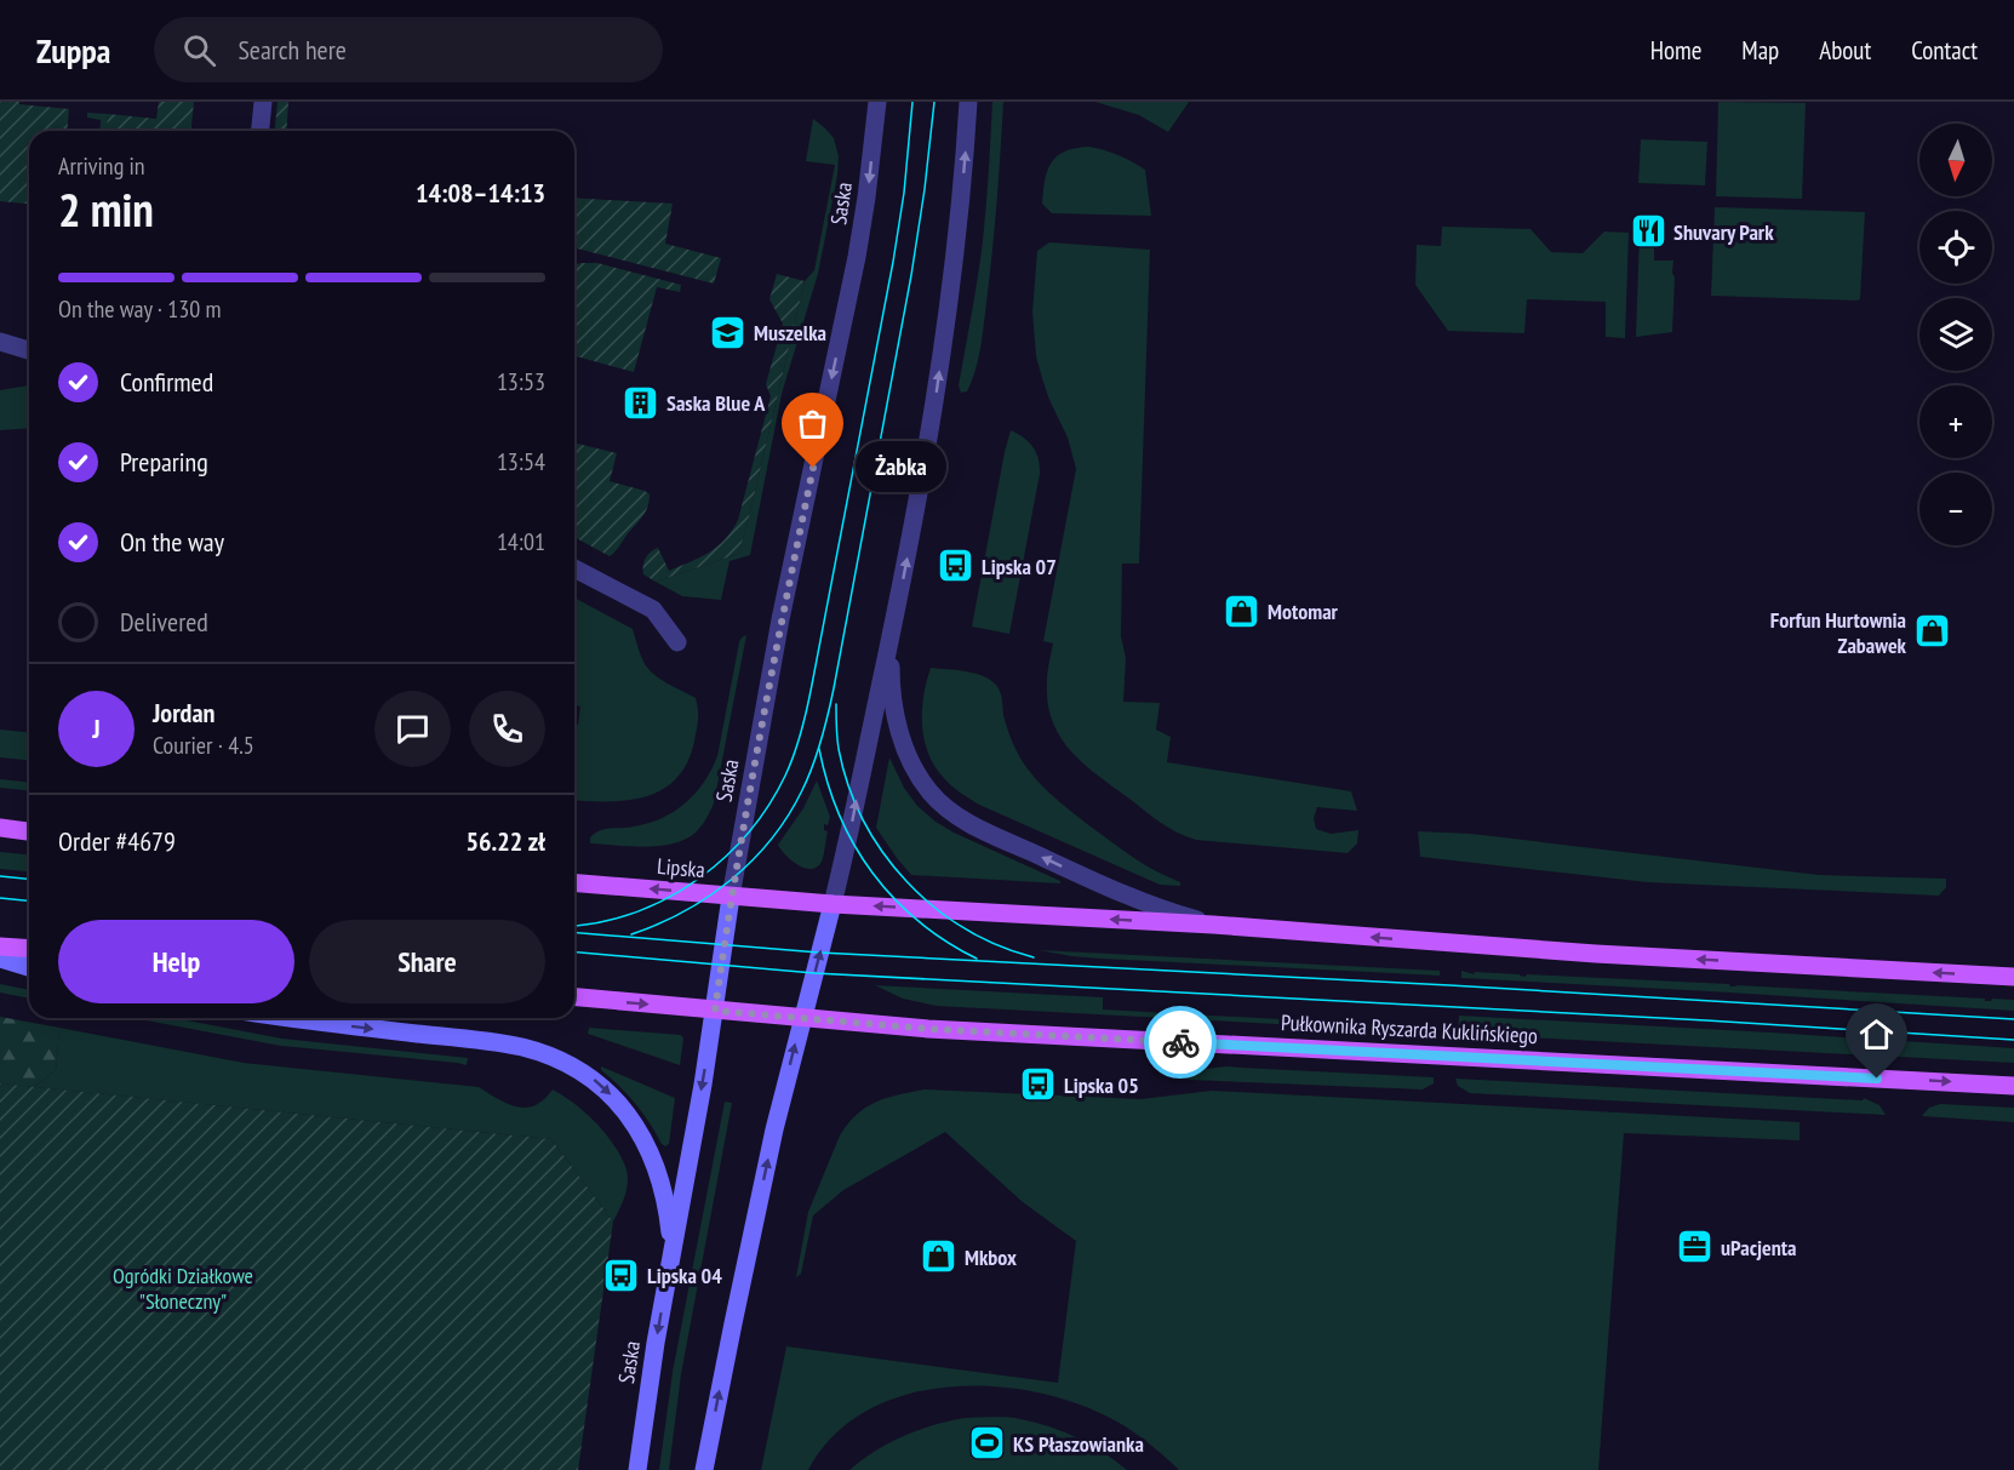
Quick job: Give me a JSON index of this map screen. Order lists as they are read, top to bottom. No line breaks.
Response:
{"streets":{"main road":["Lipska","Pułkownika Ryszarda Kuklińskiego"],"street":["Saska"]},"crossings":[["Saska","Lipska"]],"parks":["Ogródki Działkowe \"Słoneczny\""],"places":{"restaurant":["Shuvary Park"],"school or university":["Muszelka"],"building":["Saska Blue A"],"other":["Żabka"],"bus stop":["Lipska 07","Lipska 05","Lipska 04"],"shop":["Motomar","Forfun Hurtownia Zabawek","Mkbox"],"office":["uPacjenta"],"sports":["KS Płaszowianka"]},"north":"bottom","page":{"header":"Zuppa","search":"Search here","nav":["Home","Map","About","Contact"],"map_buttons":["+","−"],"heading":["2 min","Arriving in","14:08–14:13"],"panel":["Jordan","Courier · 4.5","Order #4679","56.22 zł"],"bar":"On the way · 130 m","list":[["Confirmed","13:53"],["Preparing","13:54"],["On the way","14:01"],"Delivered"],"bubble":"Żabka","round":"J","buttons":["Help","Share"]}}
